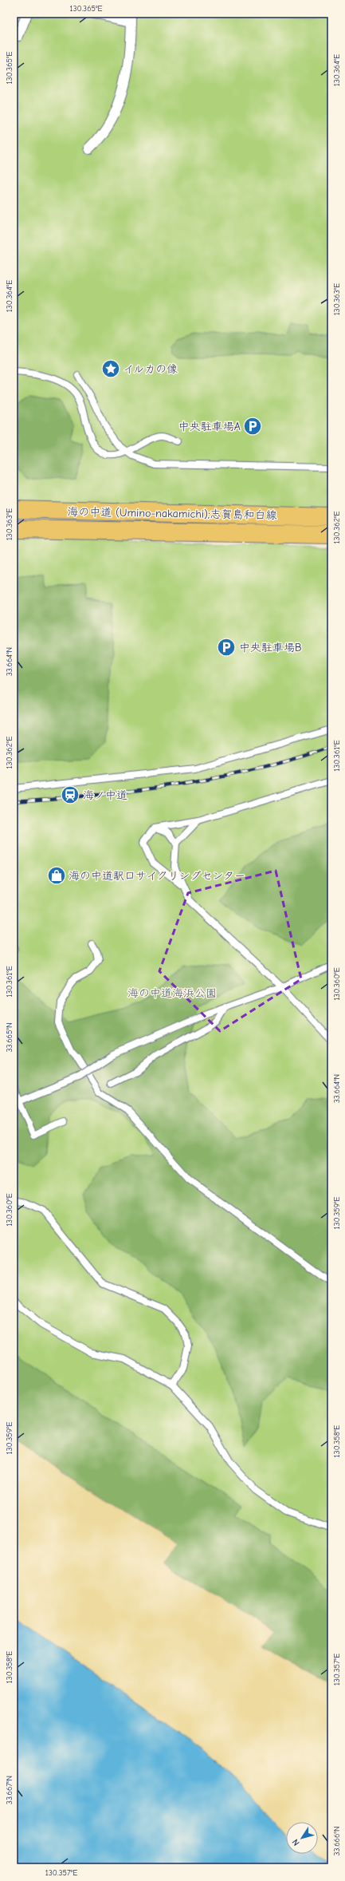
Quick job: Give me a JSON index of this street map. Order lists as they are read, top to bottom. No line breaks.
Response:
{"streets":{"main road":["海の中道 (Umino-nakamichi);志賀島和白線"]},"parks":["海の中道海浜公園"],"places":{"place":["イルカの像"],"parking":["中央駐車場A","中央駐車場B"],"station":["海ノ中道"],"shop":["海の中道駅口サイクリングセンター"]},"north":"bottom left","coordinates":["130.365°E","130.364°E","130.363°E","130.362°E","33.664°N","130.361°E","130.360°E","33.665°N","130.359°E","130.358°E","130.357°E","33.667°N","33.666°N"]}
